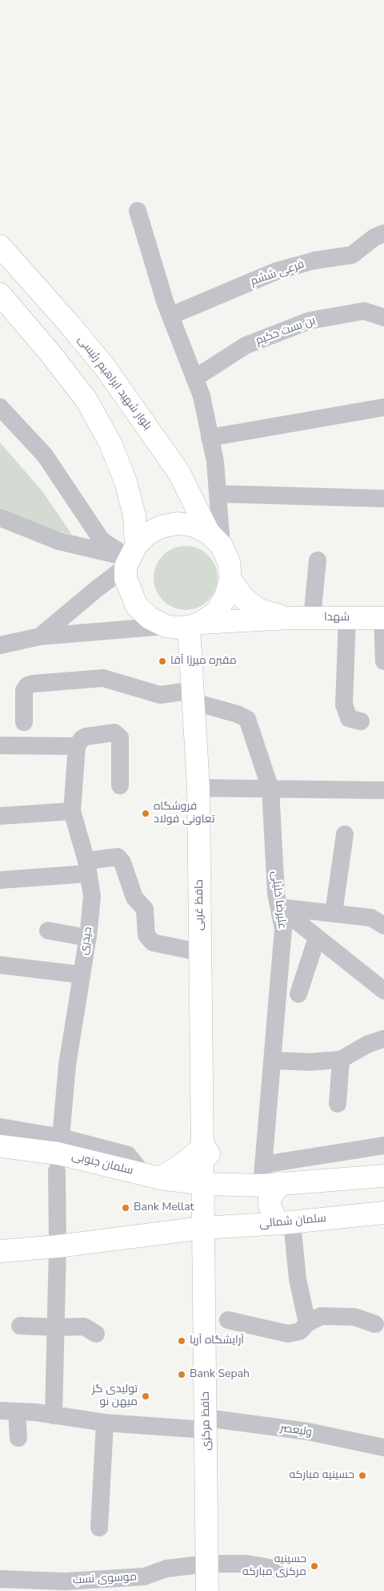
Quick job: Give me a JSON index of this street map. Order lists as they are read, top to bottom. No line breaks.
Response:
{"streets":{"main road":["بلوار شهید ابراهیم رئیسی","شهدا","حافظ غربی","سلمان جنوبی","سلمان شمالی","حافظ مرکزی"],"street":["فرعی ششم","بن بست حکیم","علیرضا خلیلی","حیدری","ولیعصر","موسوی نسب"]},"crossings":[["بلوار شهید ابراهیم رئیسی","حافظ غربی"],["علیرضا خلیلی","حافظ غربی"],["حافظ غربی","سلمان جنوبی"],["حافظ غربی","حافظ مرکزی"],["سلمان جنوبی","حافظ مرکزی"],["سلمان شمالی","حافظ مرکزی"],["حافظ مرکزی","ولیعصر"],["حافظ مرکزی","موسوی نسب"]],"places":["مقبره میرزا آقا","فروشگاه تعاونی فولاد","Bank Mellat","آرایشگاه آریا","Bank Sepah","تولیدی گز میهن نو","حسینیه مبارکه","حسینیه مرکزی مبارکه"]}
